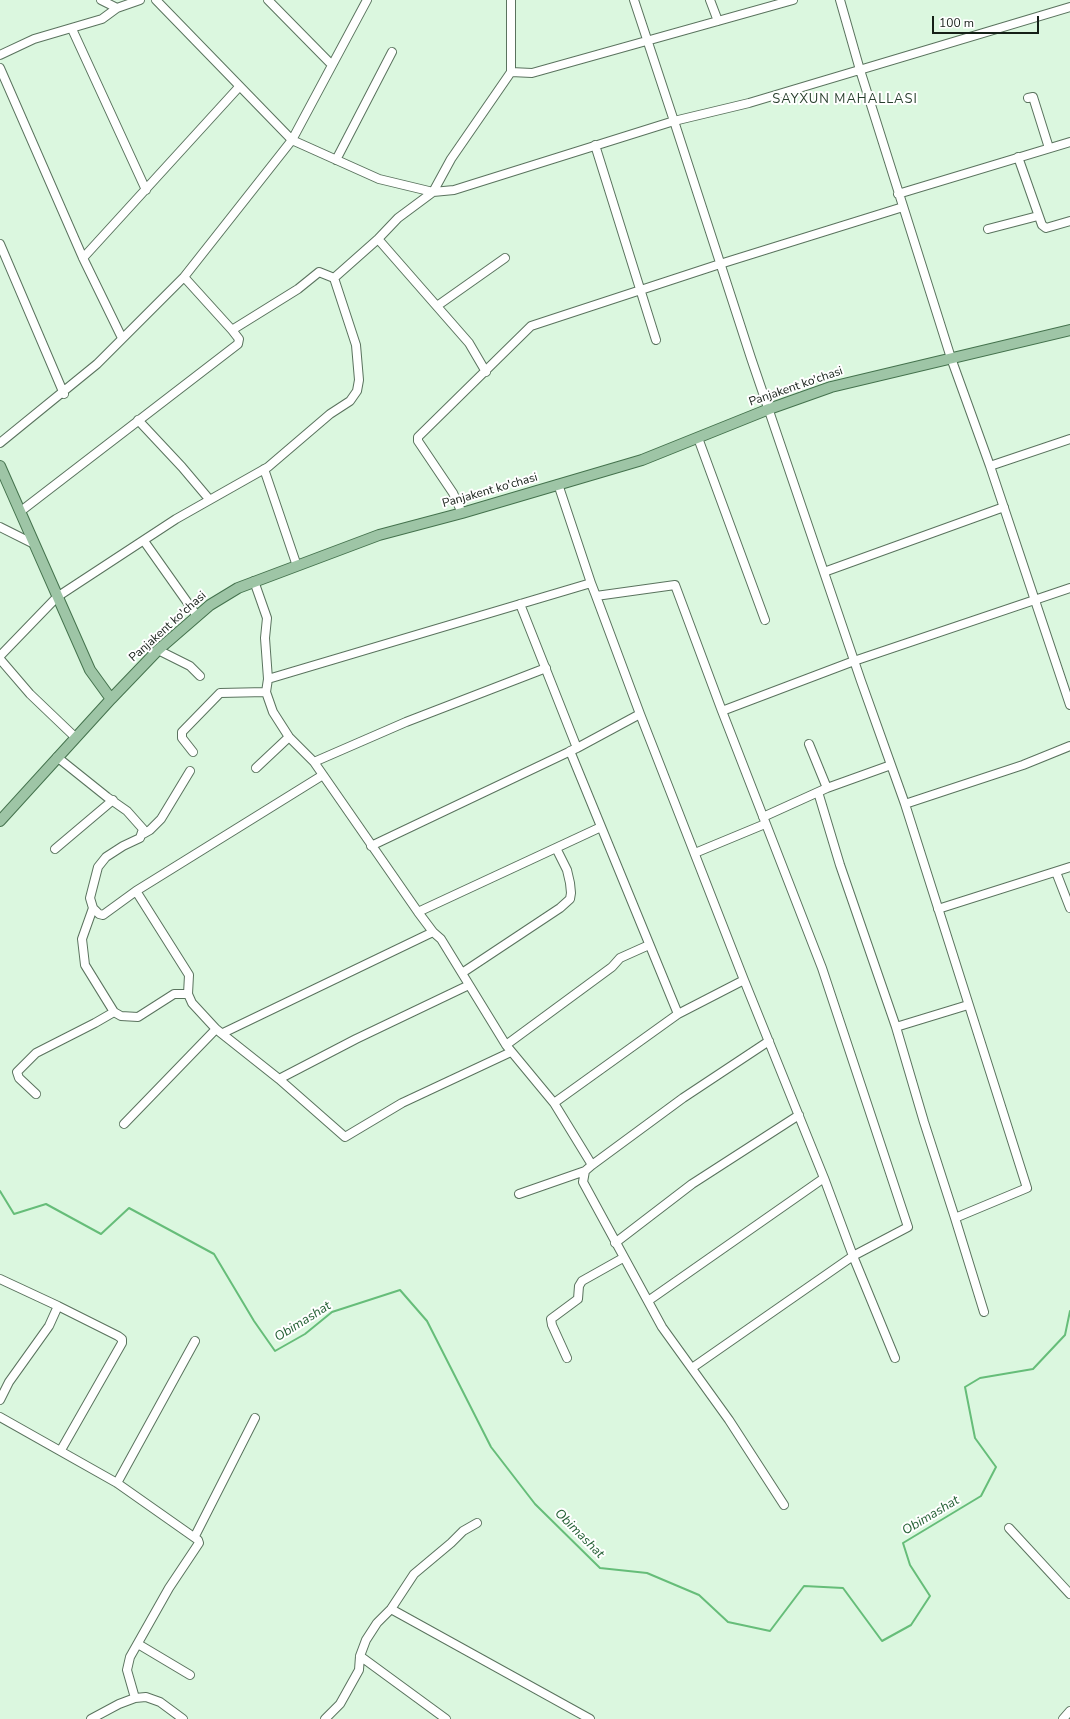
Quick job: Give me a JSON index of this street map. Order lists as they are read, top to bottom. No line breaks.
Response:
{"streets":{"main road":["Panjakent ko'chasi"]},"districts":["SAYXUN MAHALLASI"],"water":["Obimashat"],"scale_bar":"100 m"}
